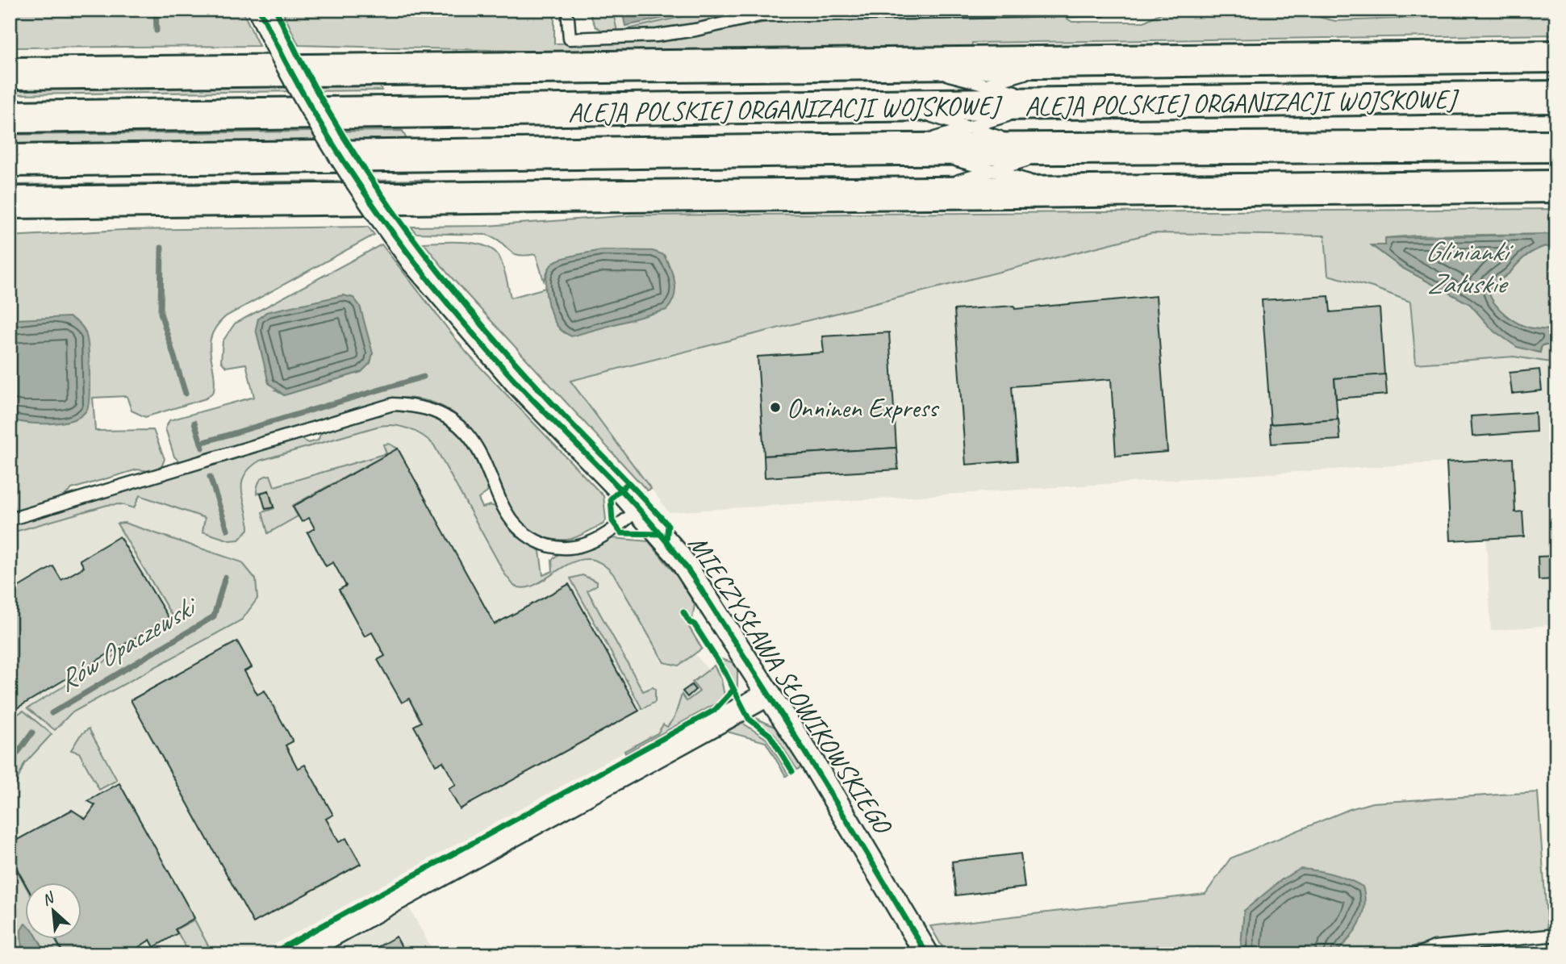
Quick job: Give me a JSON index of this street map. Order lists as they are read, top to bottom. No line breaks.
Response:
{"streets":{"highway":["ALEJA POLSKIEJ ORGANIZACJI WOJSKOWEJ"],"street":["MIECZYSŁAWA SŁOWIKOWSKIEGO"]},"water":["Glinianki Załuskie","Rów Opaczewski"],"places":["Onninen Express"],"north":"top left"}
